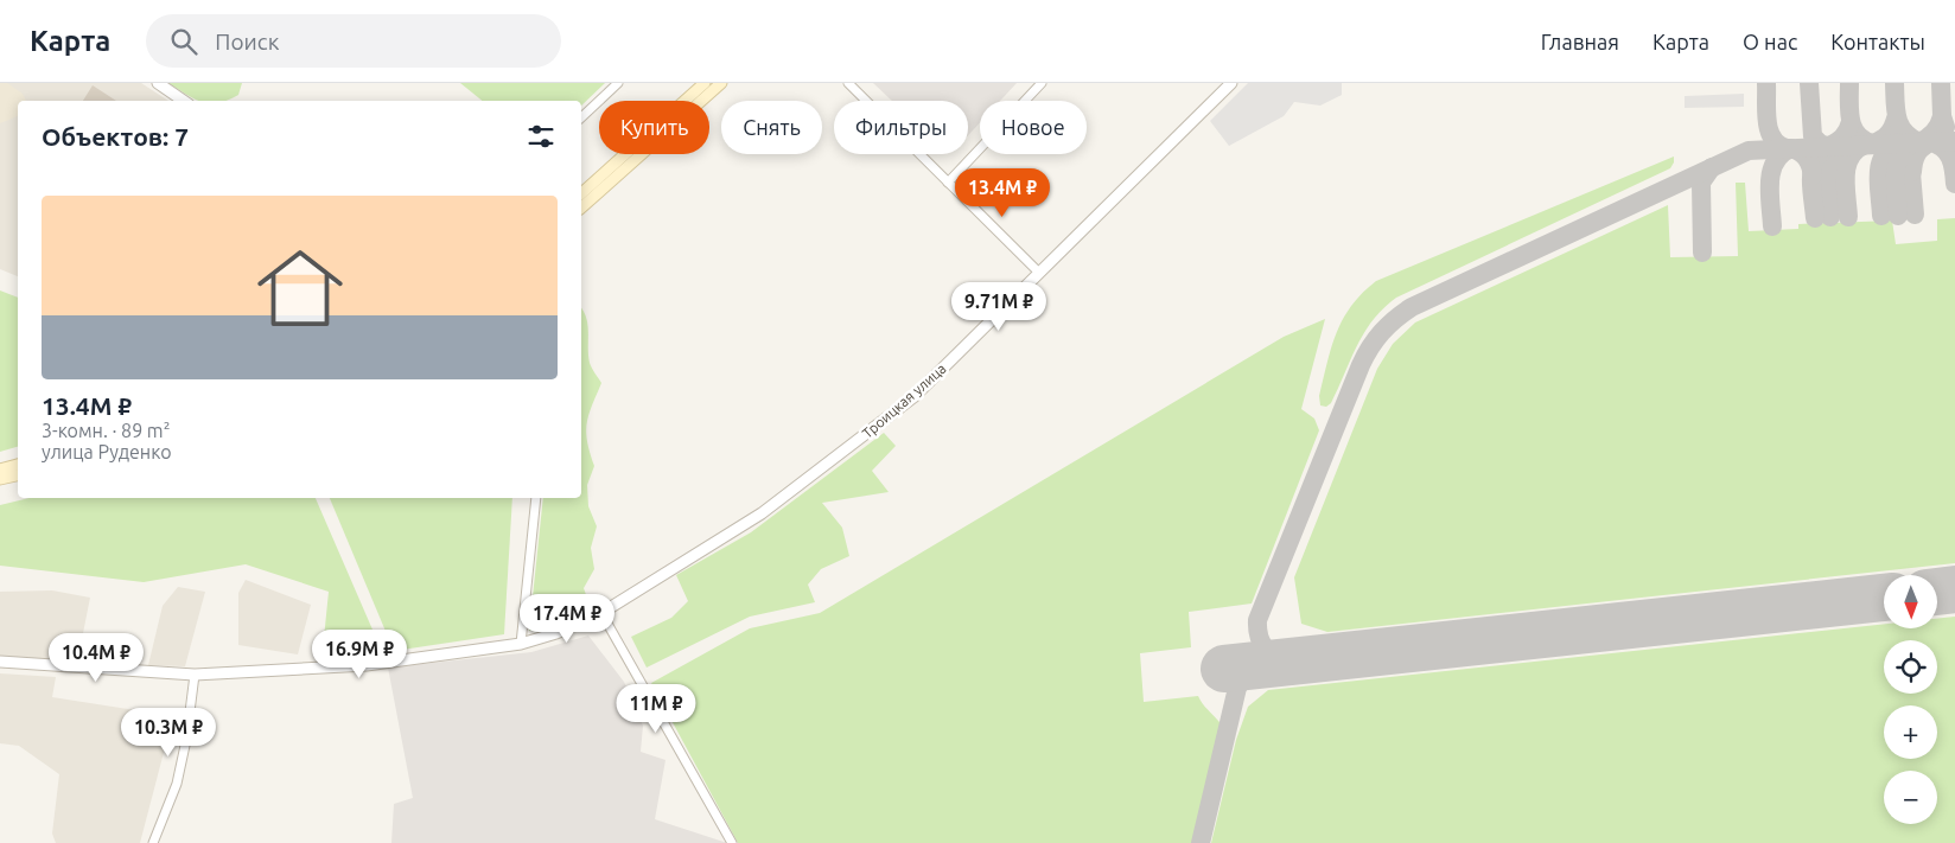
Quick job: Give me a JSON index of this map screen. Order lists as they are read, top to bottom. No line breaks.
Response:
{"streets":{"street":["Троицкая улица"]},"north":"bottom","page":{"header":"Карта","search":"Поиск","nav":["Главная","Карта","О нас","Контакты"],"chip":["Купить","Снять","Фильтры","Новое"],"heading":"Объектов: 7","price":["13.4M ₽","9.71M ₽","17.4M ₽","16.9M ₽","10.4M ₽","11M ₽","10.3M ₽"],"list":[{"name":"13.4M ₽","note":"3-комн. · 89 m² · улица Руденко"}],"map_buttons":["+","−"]}}
